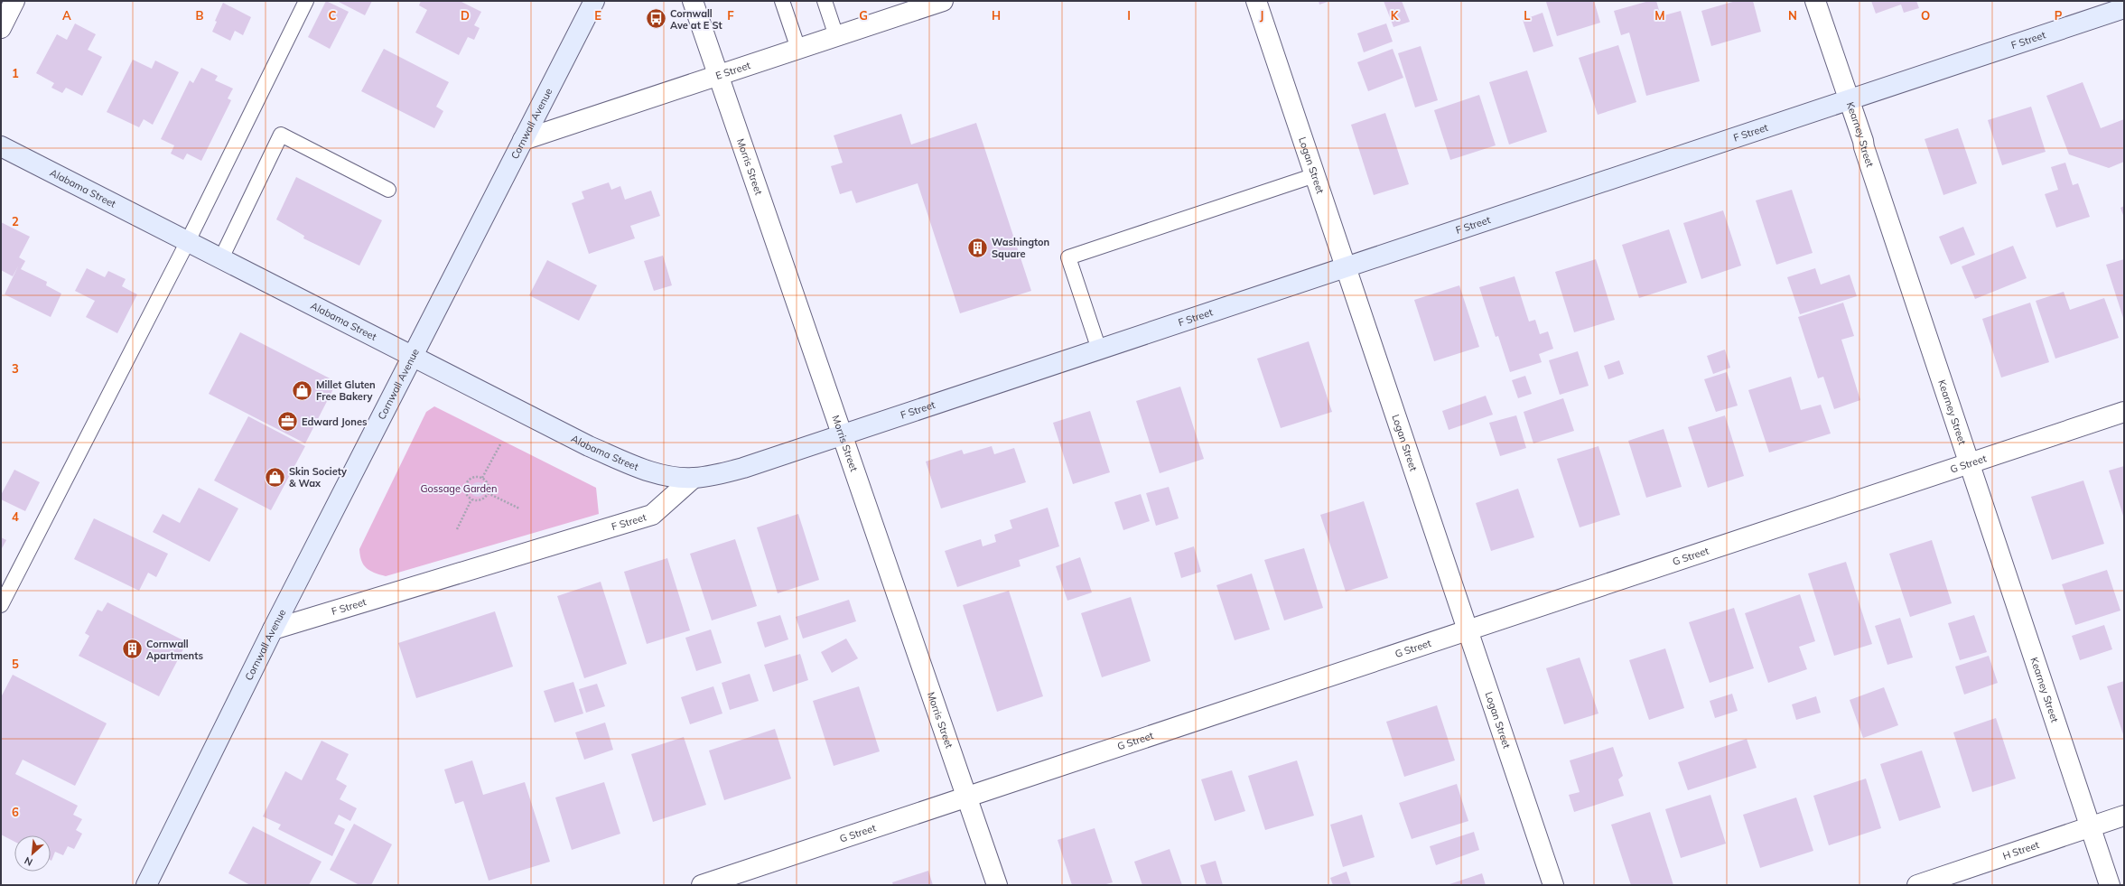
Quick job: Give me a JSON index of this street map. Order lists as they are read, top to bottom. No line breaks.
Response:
{"streets":{"street":["F Street","E Street","Cornwall Avenue","Kearney Street","Logan Street","Morris Street","Alabama Street","G Street","H Street"]},"crossings":[["F Street","Cornwall Avenue"],["F Street","Kearney Street"],["F Street","Logan Street"],["F Street","Morris Street"],["F Street","Alabama Street"],["E Street","Cornwall Avenue"],["E Street","Morris Street"],["Cornwall Avenue","Alabama Street"],["Kearney Street","G Street"],["Kearney Street","H Street"],["Logan Street","G Street"],["Morris Street","G Street"]],"parks":["Gossage Garden"],"places":{"bus stop":["Cornwall Ave at E St"],"building":["Washington Square","Cornwall Apartments"],"shop":["Millet Gluten Free Bakery","Skin Society & Wax"],"office":["Edward Jones"]},"north":"bottom left","grid":{"columns":["A","B","C","D","E","F","G","H","I","J","K","L","M","N","O","P"],"rows":["1","2","3","4","5","6"]}}
